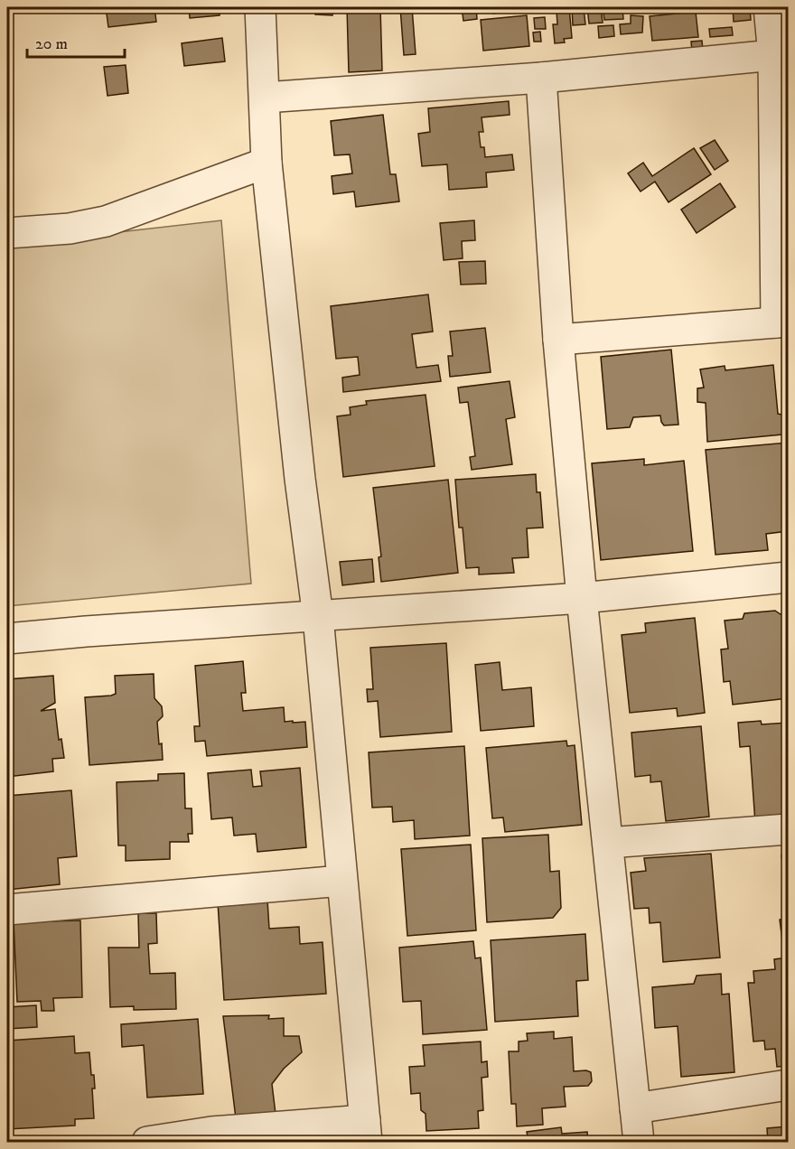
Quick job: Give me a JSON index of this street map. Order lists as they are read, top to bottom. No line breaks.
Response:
{"scale_bar":"20 m"}
